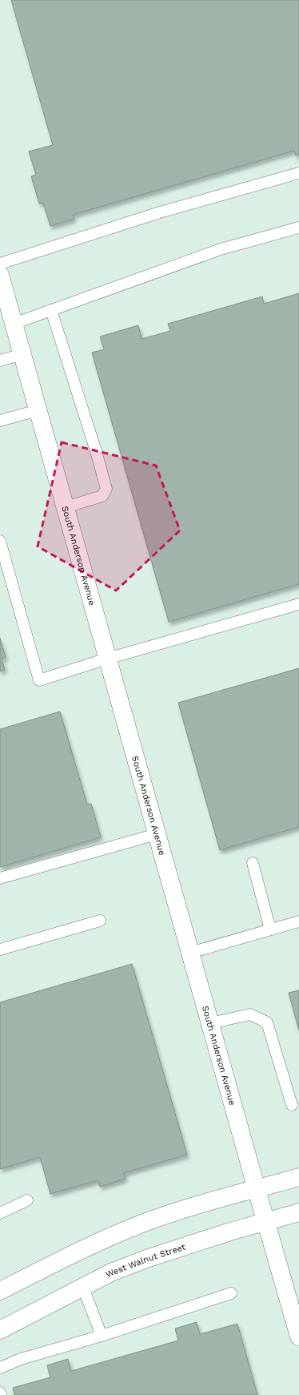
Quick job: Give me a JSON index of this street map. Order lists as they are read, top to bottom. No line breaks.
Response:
{"streets":{"street":["South Anderson Avenue","West Walnut Street"]},"crossings":[["South Anderson Avenue","West Walnut Street"]]}
